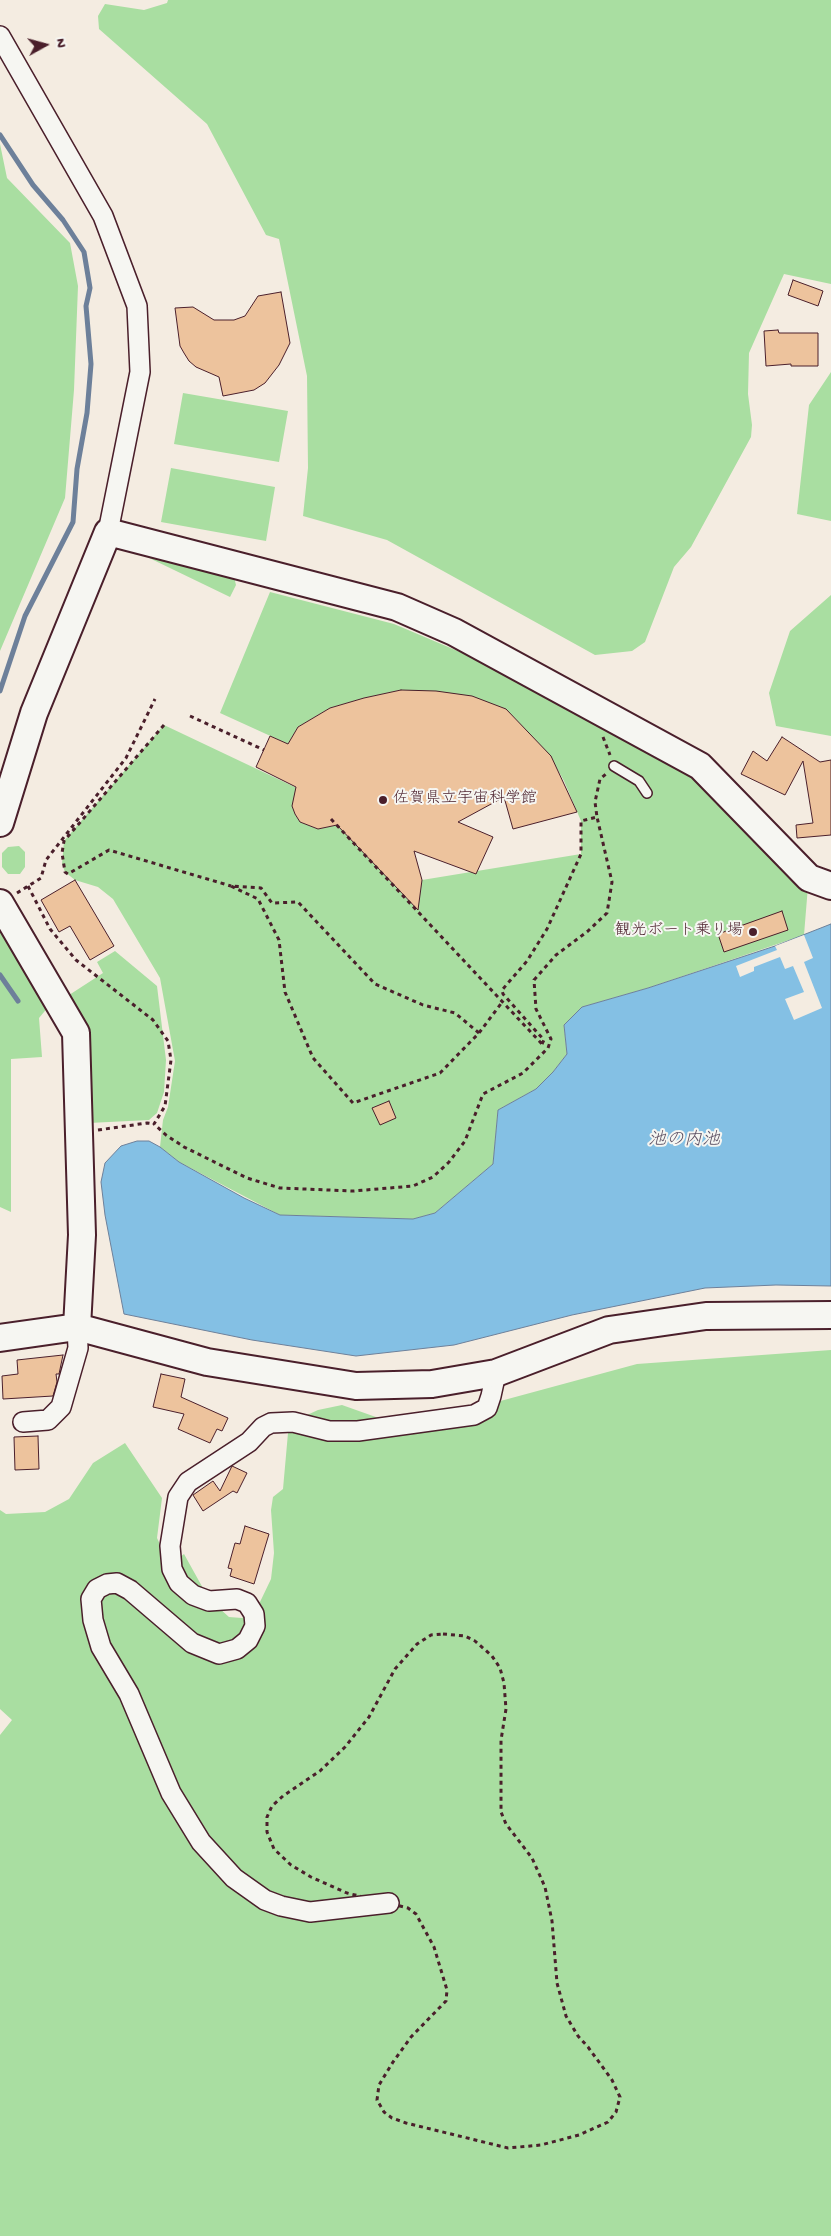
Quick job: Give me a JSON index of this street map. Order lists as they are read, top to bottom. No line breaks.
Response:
{"water":["池の内池"],"places":["佐賀県立宇宙科学館","観光ボート乗り場"],"north":"right"}
